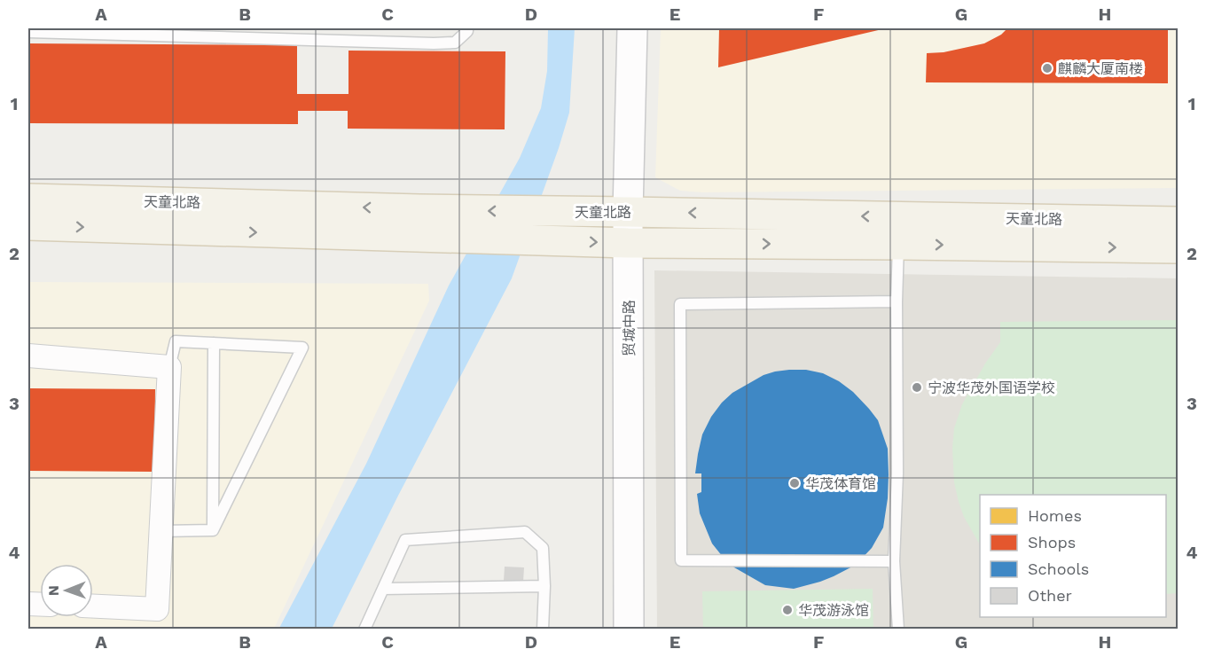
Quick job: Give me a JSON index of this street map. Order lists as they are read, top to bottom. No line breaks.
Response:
{"streets":{"main road":["天童北路","贸城中路"]},"crossings":[["天童北路","贸城中路"]],"places":["麒麟大厦南楼","宁波华茂外国语学校","华茂体育馆","华茂游泳馆"],"legend":["Homes","Shops","Schools","Other"],"north":"left","grid":{"columns":["A","B","C","D","E","F","G","H"],"rows":["1","2","3","4"]}}
